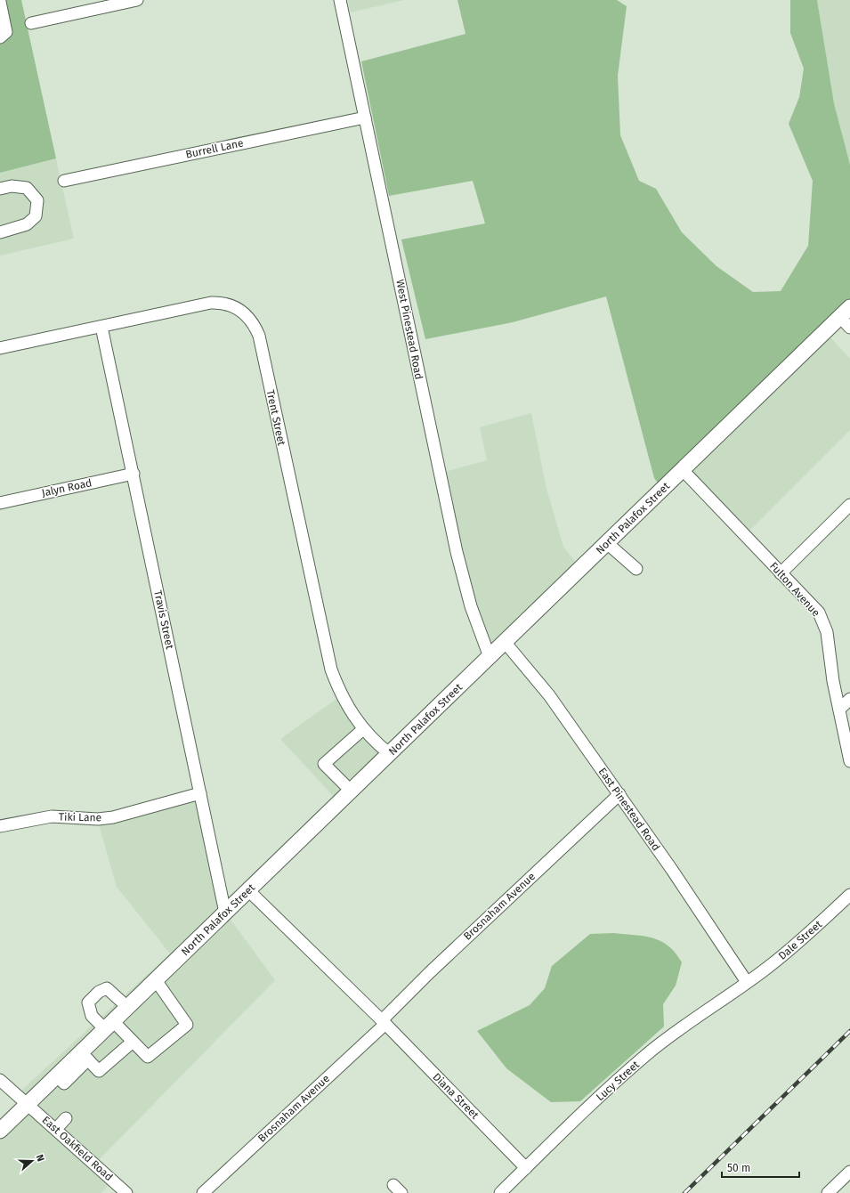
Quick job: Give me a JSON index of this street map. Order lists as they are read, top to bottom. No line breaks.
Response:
{"streets":{"main road":["North Palafox Street"],"street":["Burrell Lane","West Pinestead Road","Trent Street","Jalyn Road","Fulton Avenue","Travis Street","East Pinestead Road","Tiki Lane","Brosnaham Avenue","Dale Street","Lucy Street","Diana Street","East Oakfield Road"]},"crossings":[["Burrell Lane","West Pinestead Road"],["West Pinestead Road","North Palafox Street"],["Trent Street","North Palafox Street"],["Trent Street","Travis Street"],["Jalyn Road","Travis Street"],["North Palafox Street","Fulton Avenue"],["North Palafox Street","Travis Street"],["North Palafox Street","East Pinestead Road"],["North Palafox Street","Diana Street"],["North Palafox Street","East Oakfield Road"],["Travis Street","Tiki Lane"],["East Pinestead Road","Brosnaham Avenue"],["East Pinestead Road","Dale Street"],["East Pinestead Road","Lucy Street"],["Brosnaham Avenue","Diana Street"],["Dale Street","Lucy Street"],["Lucy Street","Diana Street"]],"scale_bar":"50 m","north":"right"}
